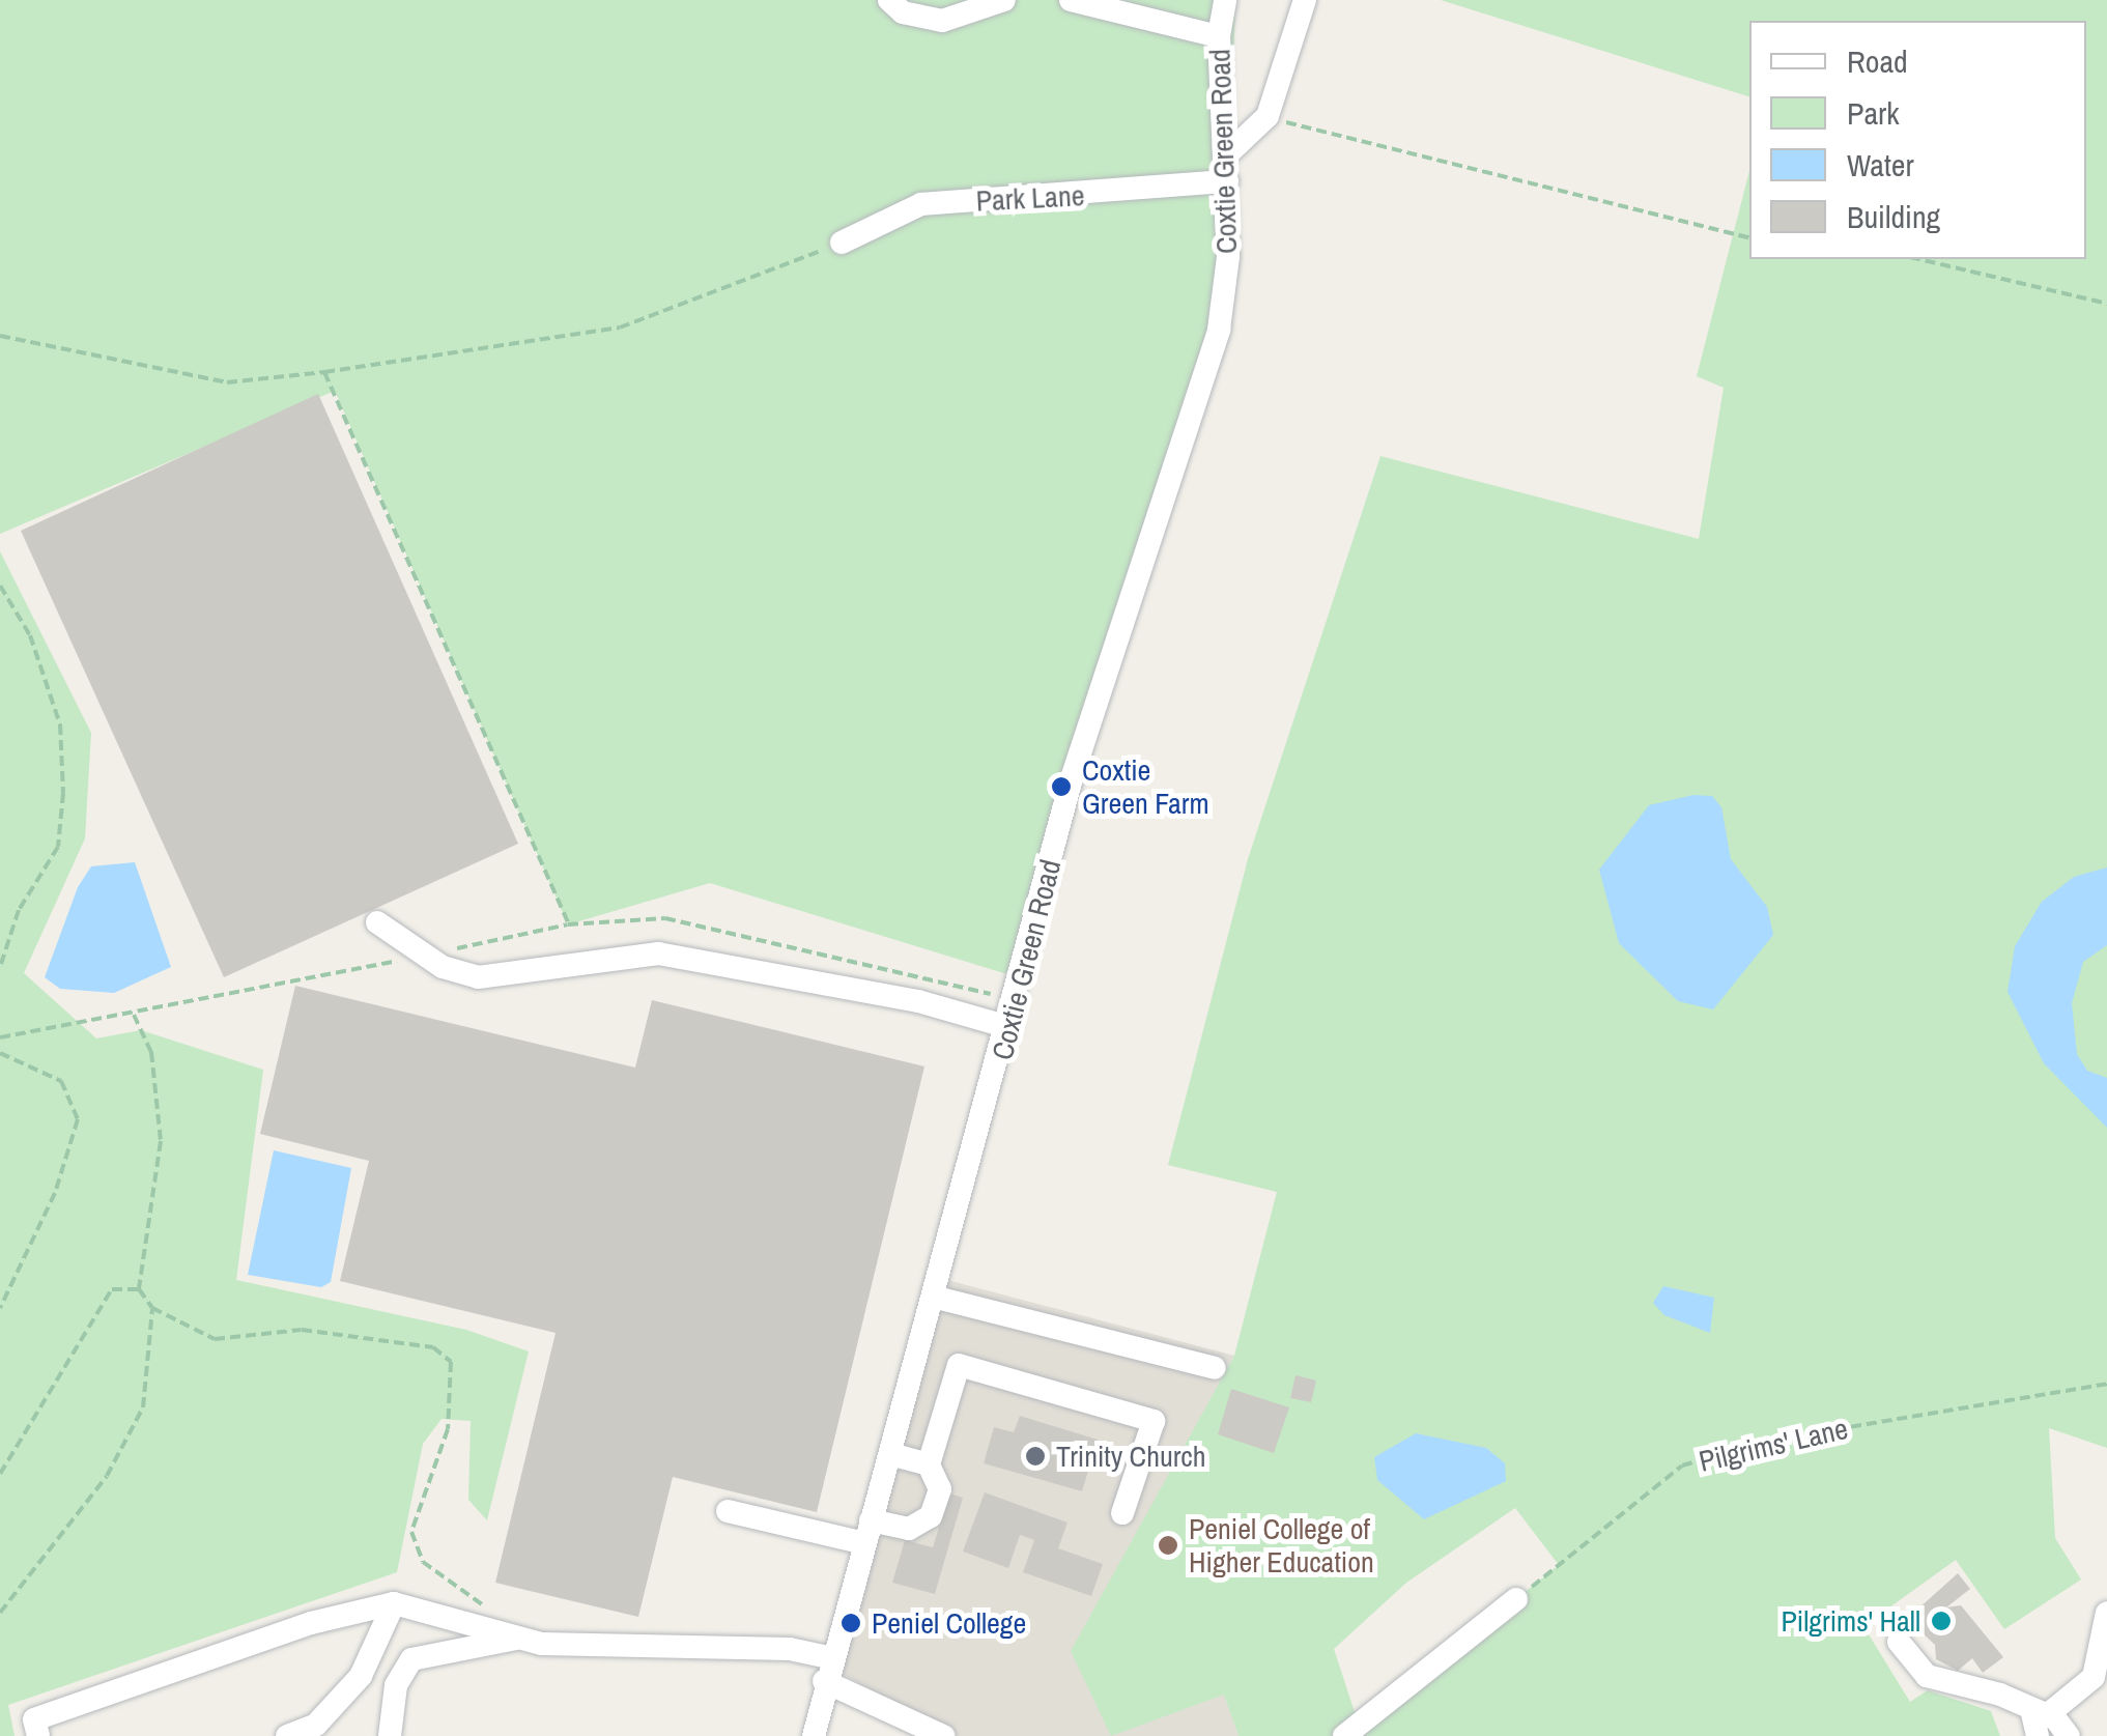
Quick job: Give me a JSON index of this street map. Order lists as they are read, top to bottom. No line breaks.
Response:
{"streets":{"street":["Coxtie Green Road","Park Lane"],"path":["Pilgrims' Lane"]},"crossings":[["Coxtie Green Road","Park Lane"]],"places":["Coxtie Green Farm","Trinity Church","Peniel College of Higher Education","Pilgrims' Hall","Peniel College"],"legend":["Road","Park","Water","Building"]}
